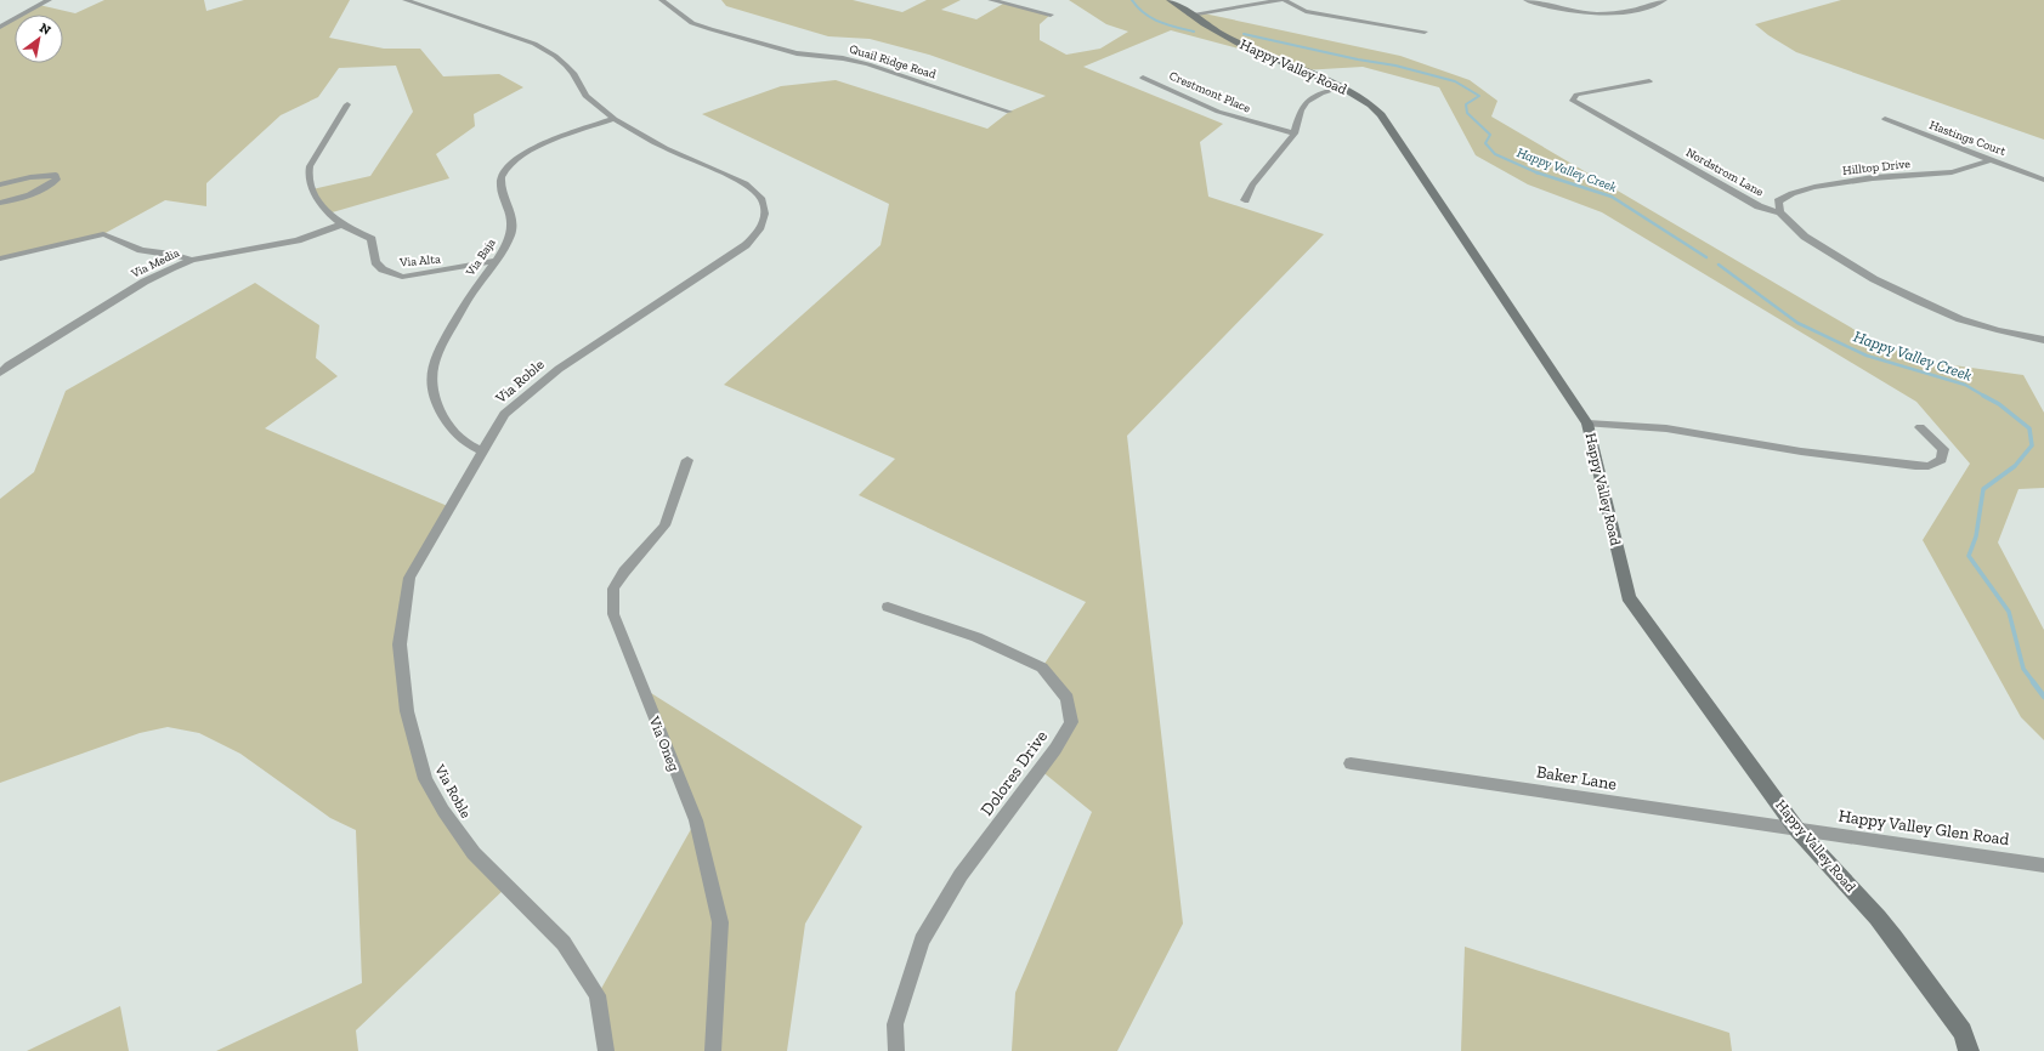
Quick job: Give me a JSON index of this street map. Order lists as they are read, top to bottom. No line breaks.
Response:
{"streets":{"street":["Quail Ridge Road","Happy Valley Road","Crestmont Place","Hastings Court","Hilltop Drive","Nordstrom Lane","Via Baja","Via Alta","Via Media","Via Roble","Via Oneg","Dolores Drive","Baker Lane","Happy Valley Glen Road"]},"crossings":[["Happy Valley Road","Baker Lane"],["Happy Valley Road","Happy Valley Glen Road"],["Hastings Court","Hilltop Drive"],["Hilltop Drive","Nordstrom Lane"],["Via Baja","Via Alta"],["Via Baja","Via Roble"],["Via Alta","Via Media"],["Baker Lane","Happy Valley Glen Road"]],"water":["Happy Valley Creek"],"north":"top right"}
